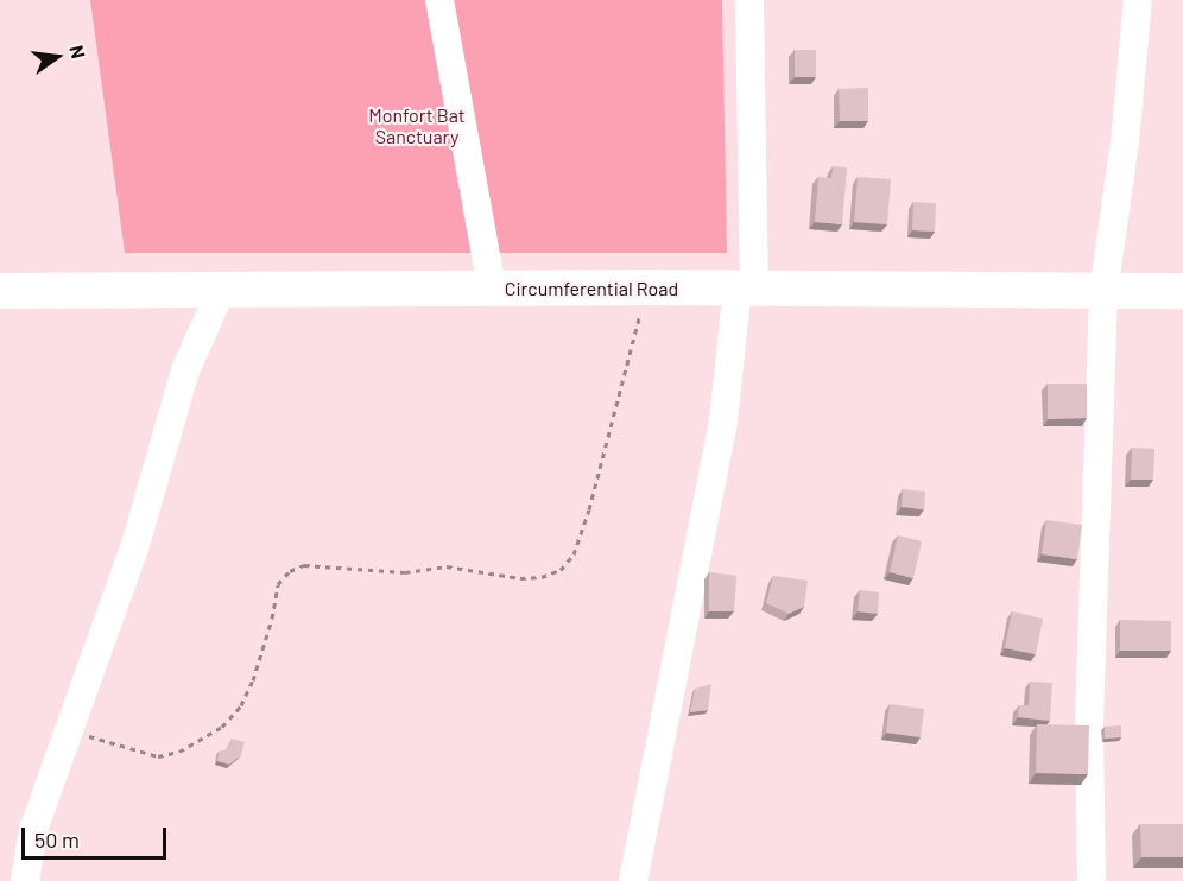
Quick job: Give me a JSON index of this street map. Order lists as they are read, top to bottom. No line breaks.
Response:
{"streets":{"main road":["Circumferential Road"]},"parks":["Monfort Bat Sanctuary"],"scale_bar":"50 m","north":"right"}
